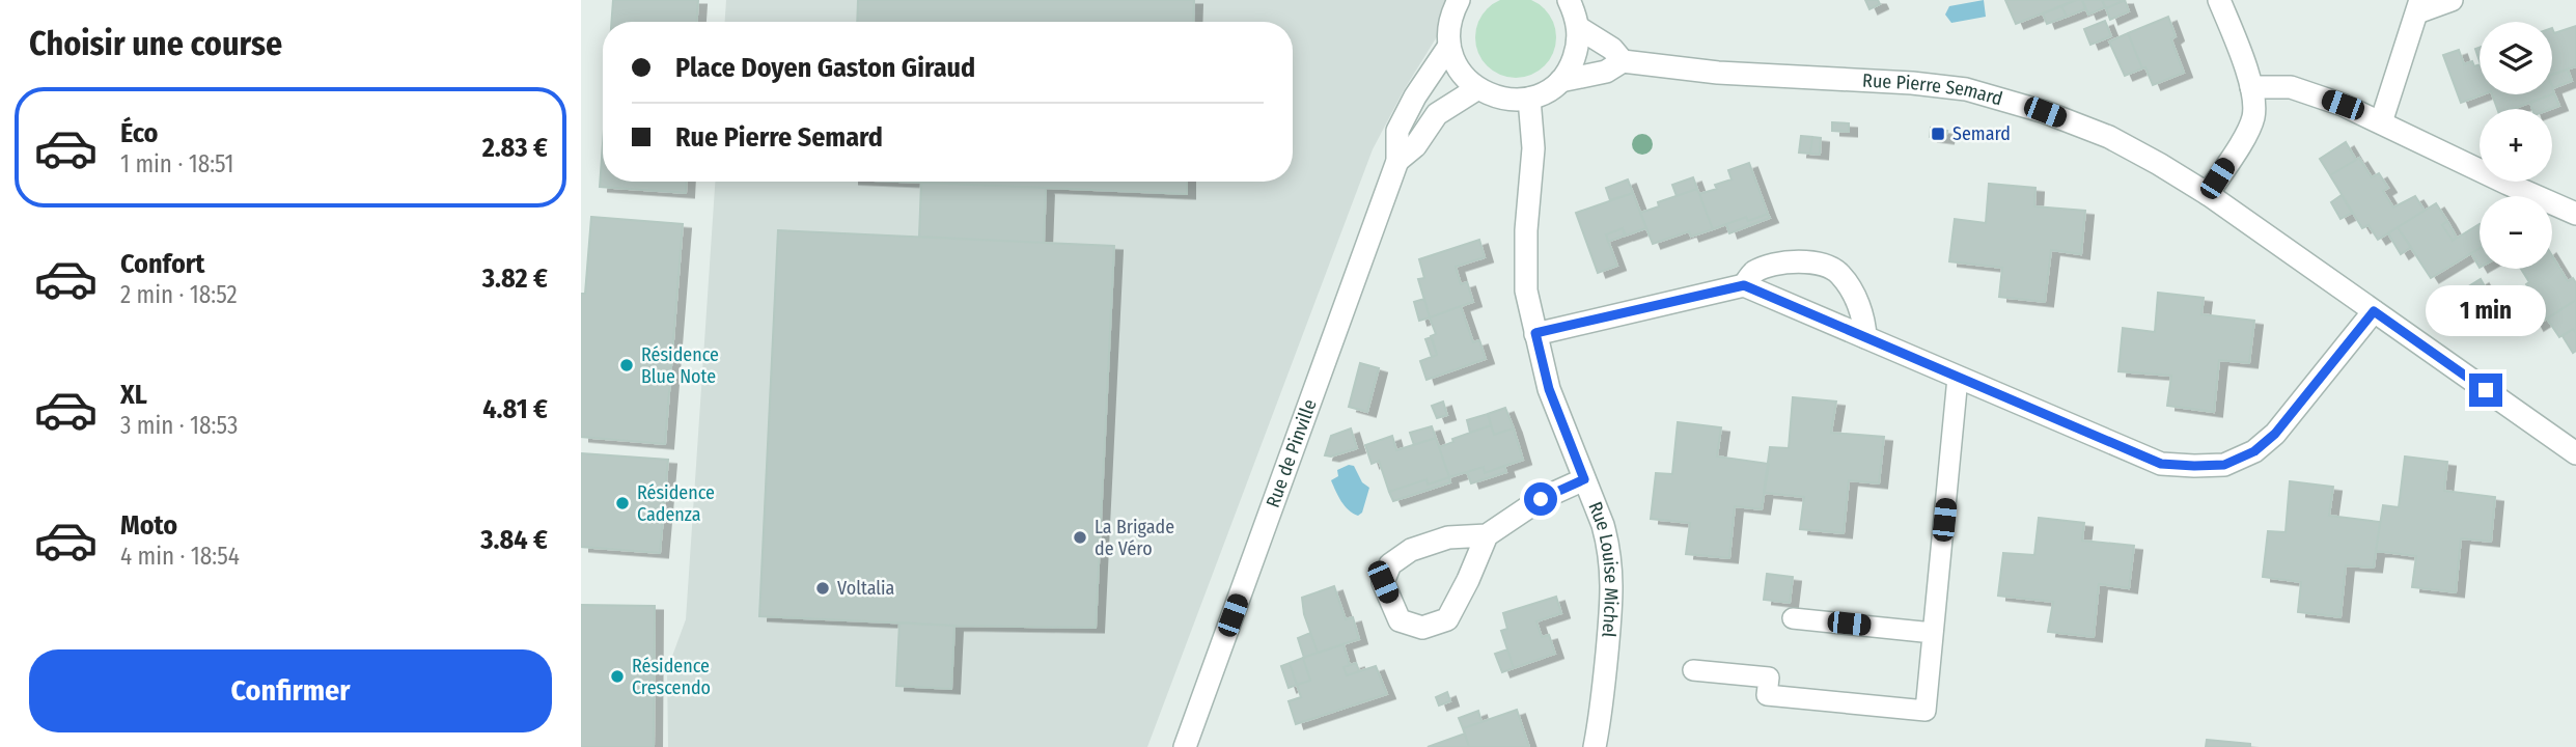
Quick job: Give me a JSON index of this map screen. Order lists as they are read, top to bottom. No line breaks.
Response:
{"streets":{"street":["Rue Pierre Semard","Rue de Pinville","Rue Louise Michel"]},"places":{"transit":["Semard"],"other":["Résidence Blue Note","Résidence Cadenza","La Brigade de Véro","Voltalia","Résidence Crescendo"]},"page":{"heading":"Choisir une course","map_buttons":["+","−"],"banner":["Place Doyen Gaston Giraud","Rue Pierre Semard"],"list":[{"name":"Éco","note":"1 min · 18:51","value":"2.83 €"},{"name":"Confort","note":"2 min · 18:52","value":"3.82 €"},{"name":"XL","note":"3 min · 18:53","value":"4.81 €"},{"name":"Moto","note":"4 min · 18:54","value":"3.84 €"}],"bubble":"1 min","buttons":"Confirmer"}}
